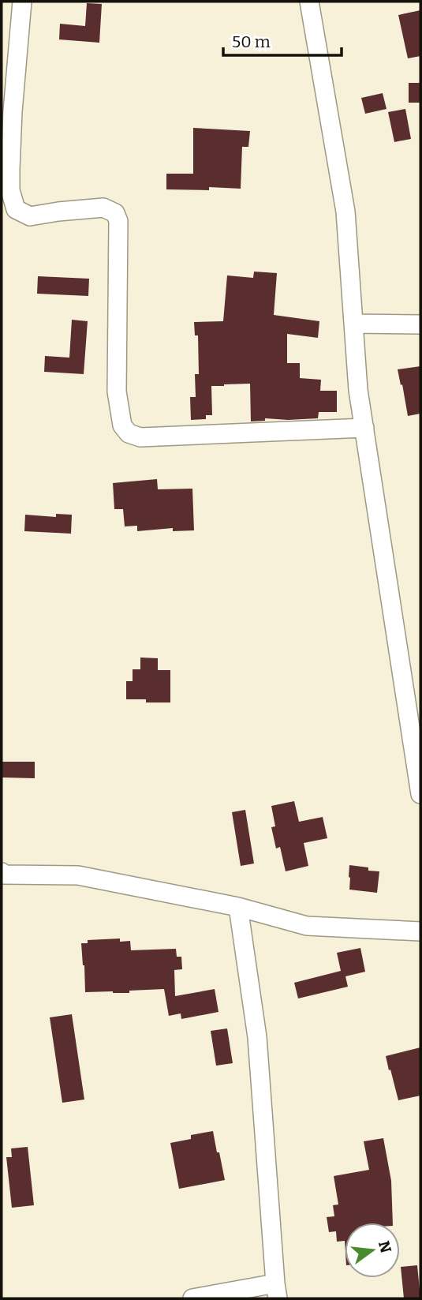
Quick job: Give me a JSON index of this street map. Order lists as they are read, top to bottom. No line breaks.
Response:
{"scale_bar":"50 m","north":"right"}
